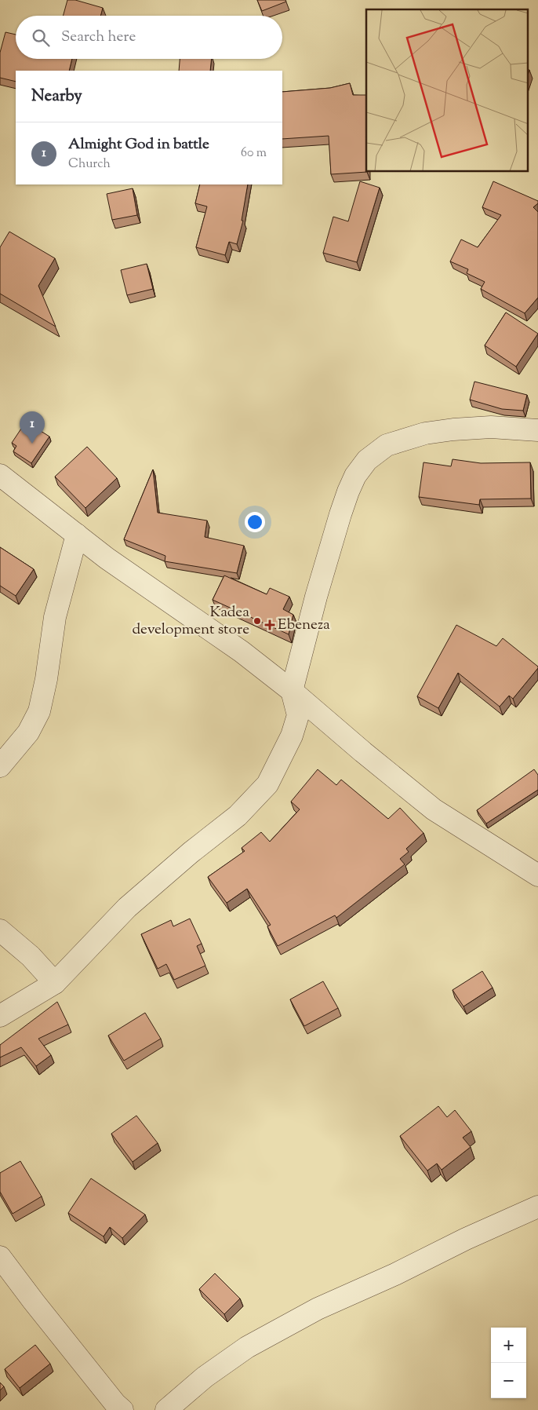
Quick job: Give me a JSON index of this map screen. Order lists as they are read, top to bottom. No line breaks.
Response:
{"places":{"other":["Kadea development store"],"health":["Ebeneza"]},"page":{"search":"Search here","heading":"Nearby","list":[{"mark":"1","name":"Almight God in battle","note":"Church","value":"60 m"}],"pins":"1","map_buttons":["+","−"]}}
